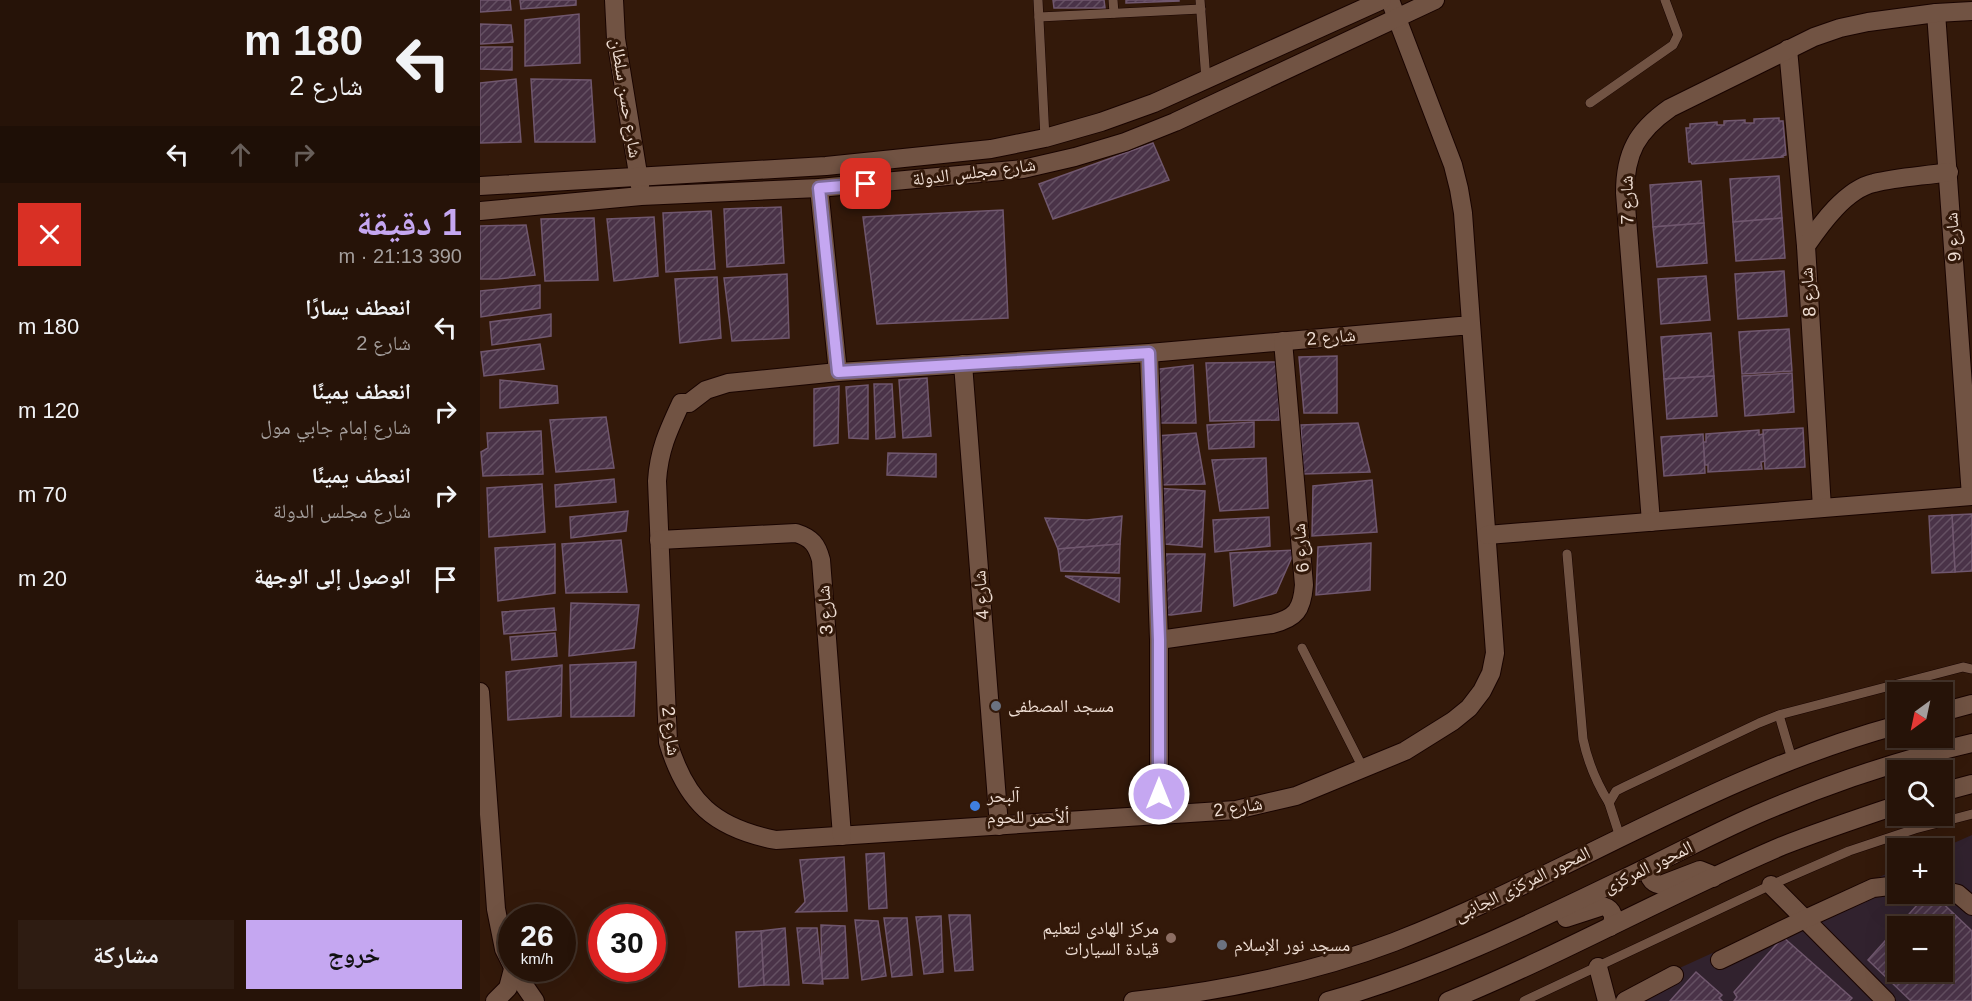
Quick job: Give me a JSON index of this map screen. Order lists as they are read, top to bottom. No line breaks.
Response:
{"streets":{"street":["شارع حسن سلطان","شارع مجلس الدولة","شارع 7","شارع 9","شارع 8","شارع 2","شارع 6","شارع 4","شارع 3","المحور المركزى","المحور المركزى الجانبى"]},"crossings":[["شارع حسن سلطان","شارع مجلس الدولة"],["شارع مجلس الدولة","شارع 2"],["شارع 7","شارع 9"],["شارع 9","شارع 8"],["شارع 2","شارع 6"],["شارع 2","شارع 4"],["شارع 2","شارع 3"]],"places":["مسجد المصطفى","آلبحر ألأحمر للحوم","مركز الهادى لتعليم قيادة السيارات","مسجد نور الإسلام"],"north":"bottom left","page":{"turn":["180 m","شارع 2"],"heading":["1 دقيقة","390 m · 21:13"],"list":[{"name":"انعطف يسارًا","note":"شارع 2","value":"180 m"},{"name":"انعطف يمينًا","note":"شارع إمام جابي مول","value":"120 m"},{"name":"انعطف يمينًا","note":"شارع مجلس الدولة","value":"70 m"},{"name":"الوصول إلى الوجهة","value":"20 m"}],"map_buttons":["+","−"],"speed":"26 km/h","limit":"30","buttons":["خروج","مشاركة"]}}
